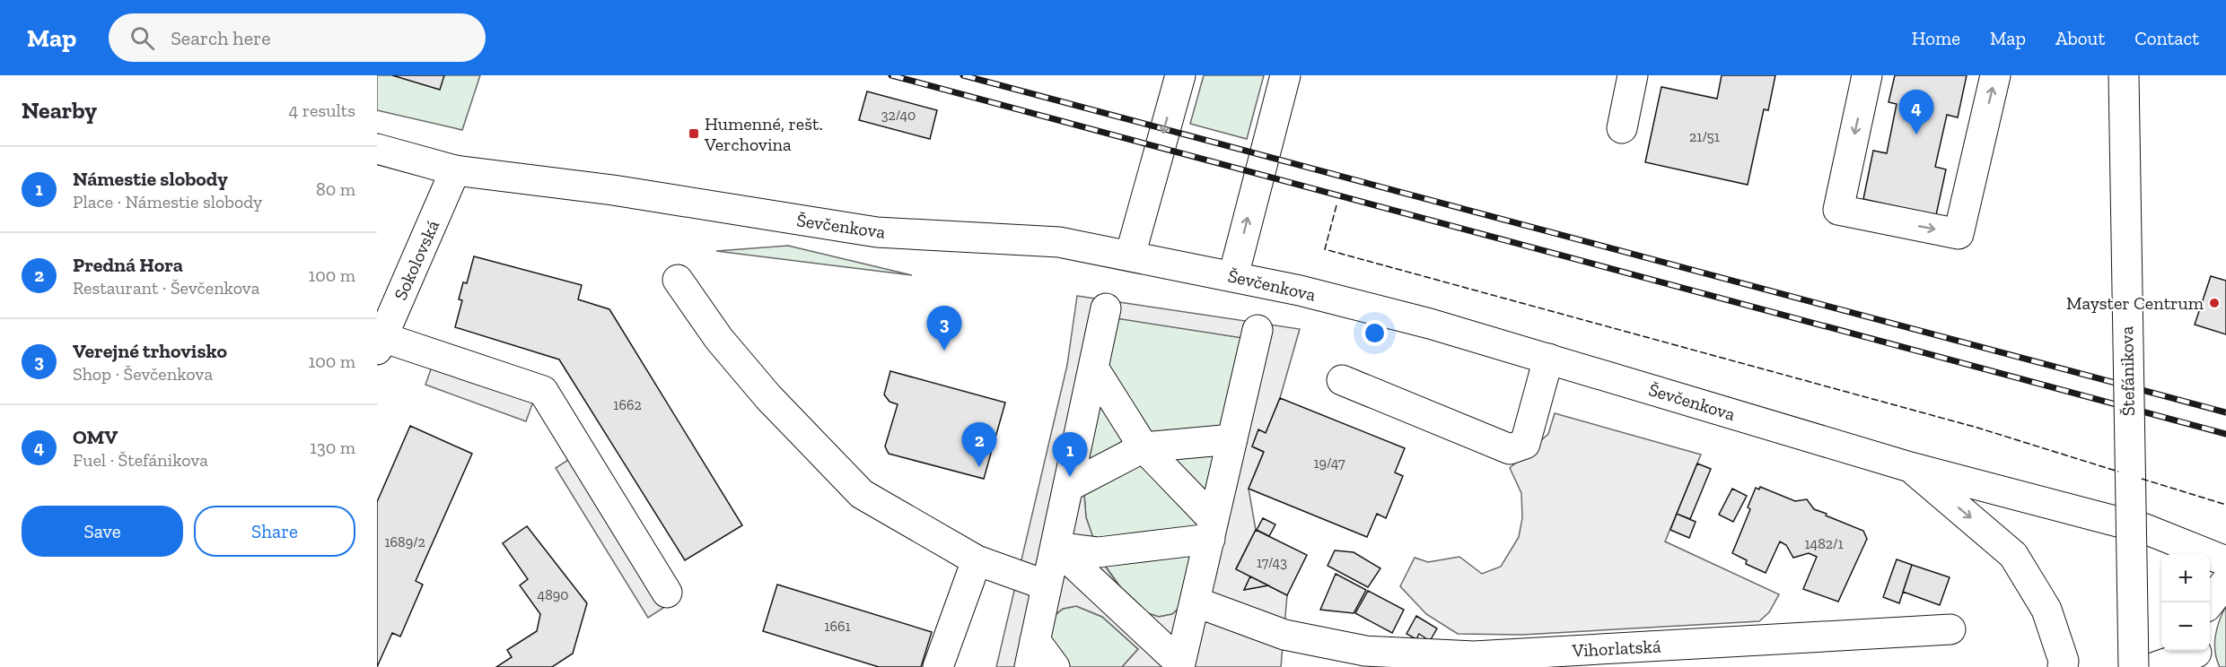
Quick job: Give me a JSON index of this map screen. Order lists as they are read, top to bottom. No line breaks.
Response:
{"streets":{"main road":["Ševčenkova","Sokolovská","Štefánikova","Vihorlatská"]},"crossings":[["Ševčenkova","Sokolovská"]],"places":{"transit":["Humenné, rešt. Verchovina"],"other":["Mayster Centrum"]},"house_numbers":["32/40","21/51","1662","19/47","1689/2","1482/1","17/43","4890","1661"],"page":{"header":"Map","search":"Search here","nav":["Home","Map","About","Contact"],"heading":["Nearby","4 results"],"pins":["4","3","2","1"],"list":[{"mark":"1","name":"Námestie slobody","note":"Place · Námestie slobody","value":"80 m"},{"mark":"2","name":"Predná Hora","note":"Restaurant · Ševčenkova","value":"100 m"},{"mark":"3","name":"Verejné trhovisko","note":"Shop · Ševčenkova","value":"100 m"},{"mark":"4","name":"OMV","note":"Fuel · Štefánikova","value":"130 m"}],"buttons":["Save","Share"],"map_buttons":["+","−"]}}
